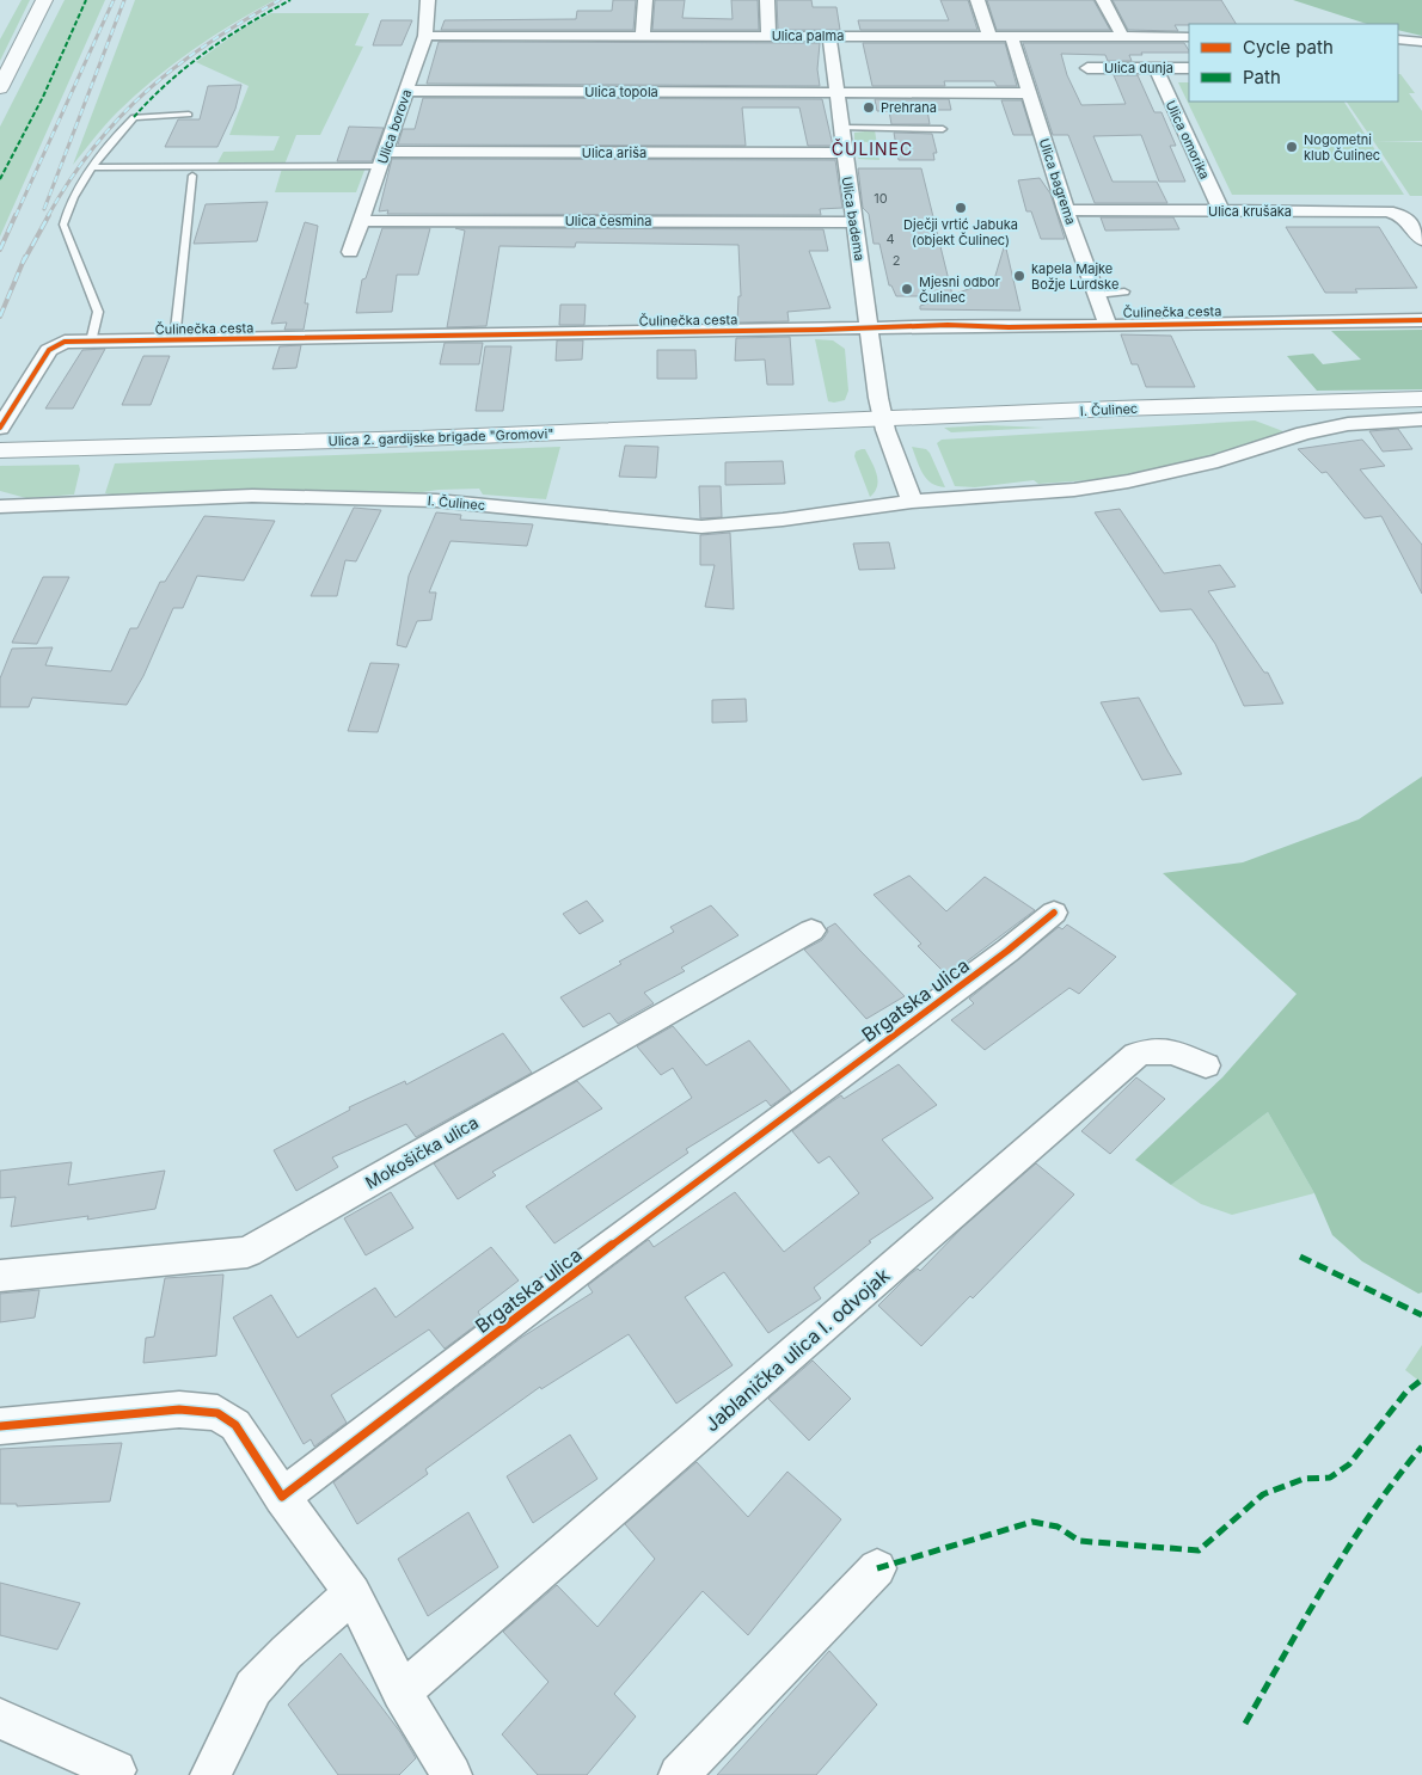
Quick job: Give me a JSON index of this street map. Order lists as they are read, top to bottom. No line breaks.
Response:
{"streets":{"street":["Ulica palma","Ulica dunja","Ulica topola","Ulica borova","Ulica omorika","Ulica ariša","Ulica bagrema","Ulica krušaka","Ulica badema","Ulica česmina","Čulinečka cesta","I. Čulinec","Ulica 2. gardijske brigade \"Gromovi\"","Brgatska ulica","Mokošička ulica","Jablanička ulica I. odvojak"]},"crossings":[["Ulica palma","Ulica borova"],["Ulica palma","Ulica bagrema"],["Ulica palma","Ulica badema"],["Ulica dunja","Ulica omorika"],["Ulica topola","Ulica borova"],["Ulica topola","Ulica bagrema"],["Ulica topola","Ulica badema"],["Ulica borova","Ulica ariša"],["Ulica borova","Ulica česmina"],["Ulica omorika","Ulica krušaka"],["Ulica ariša","Ulica badema"],["Ulica bagrema","Ulica krušaka"],["Ulica bagrema","Čulinečka cesta"],["Ulica badema","Ulica česmina"],["Ulica badema","Čulinečka cesta"],["I. Čulinec","Ulica 2. gardijske brigade \"Gromovi\""]],"districts":["ČULINEC"],"places":["Prehrana","Nogometni klub Čulinec","Dječji vrtić Jabuka (objekt Čulinec)","kapela Majke Božje Lurdske","Mjesni odbor Čulinec"],"house_numbers":["10","4","2"],"legend":["Cycle path","Path"]}
